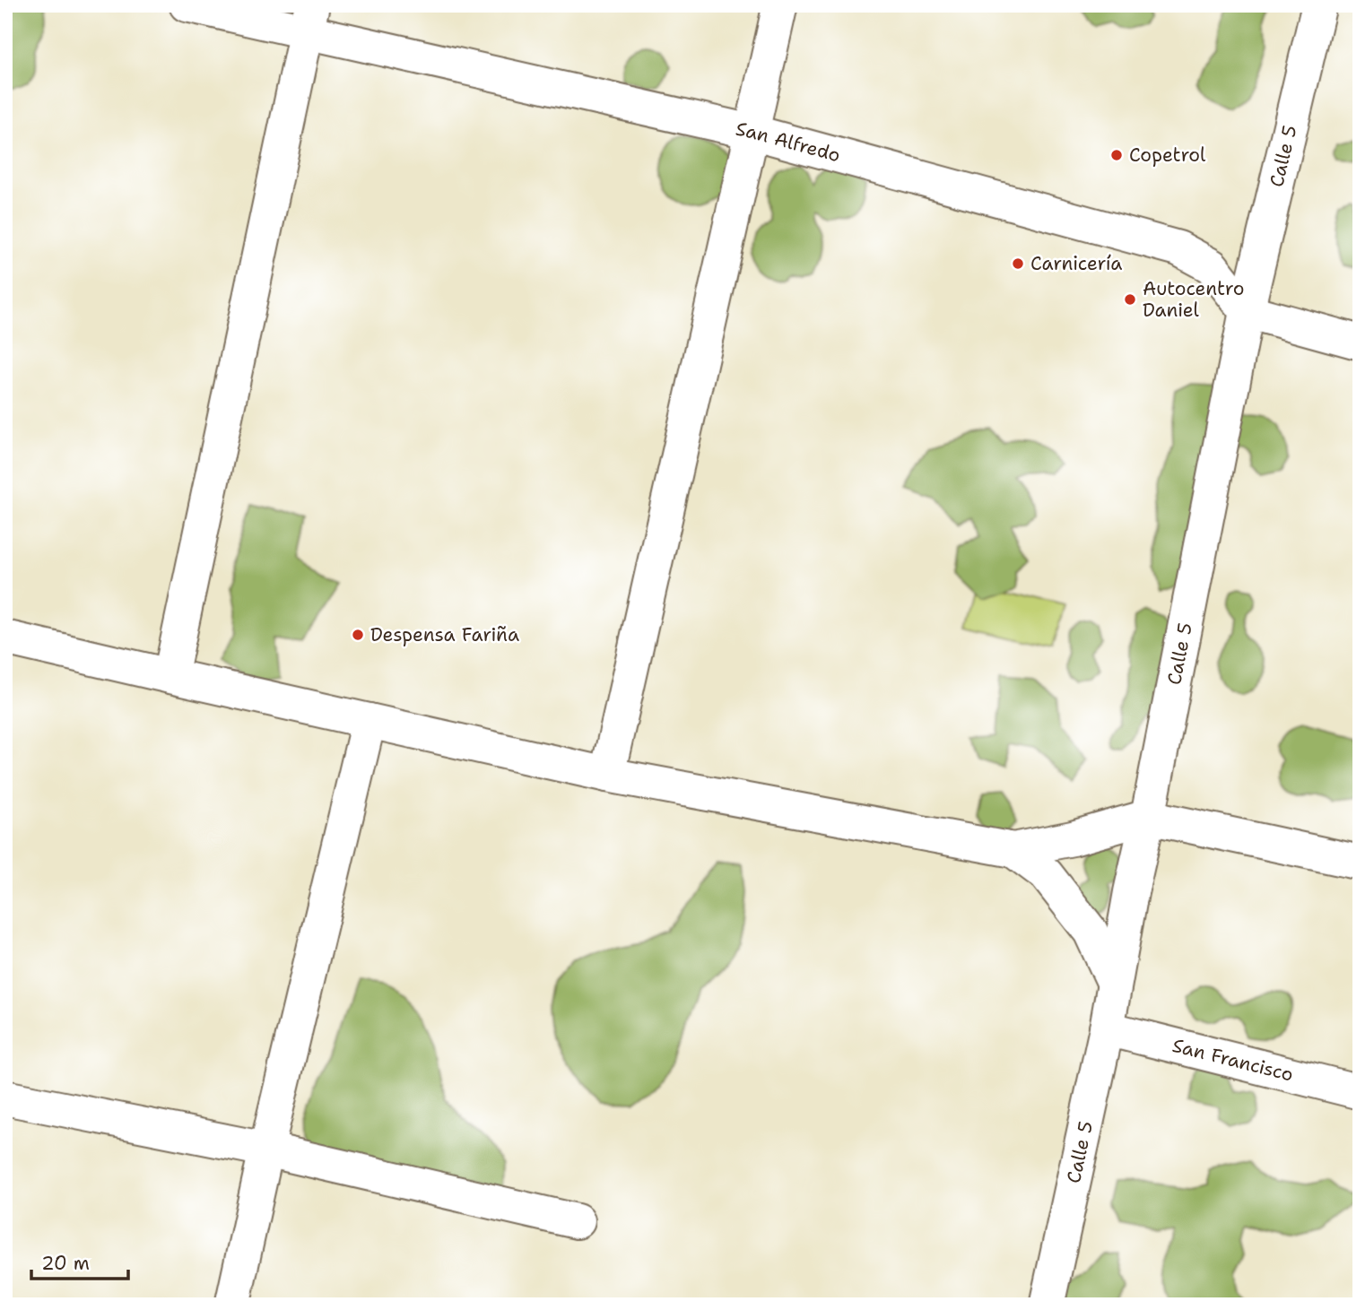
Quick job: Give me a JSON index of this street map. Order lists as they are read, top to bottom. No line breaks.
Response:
{"streets":{"street":["San Alfredo","Calle 5","San Francisco"]},"crossings":[["San Alfredo","Calle 5"],["Calle 5","San Francisco"]],"places":["Copetrol","Carnicería","Autocentro Daniel","Despensa Fariña"],"scale_bar":"20 m"}
